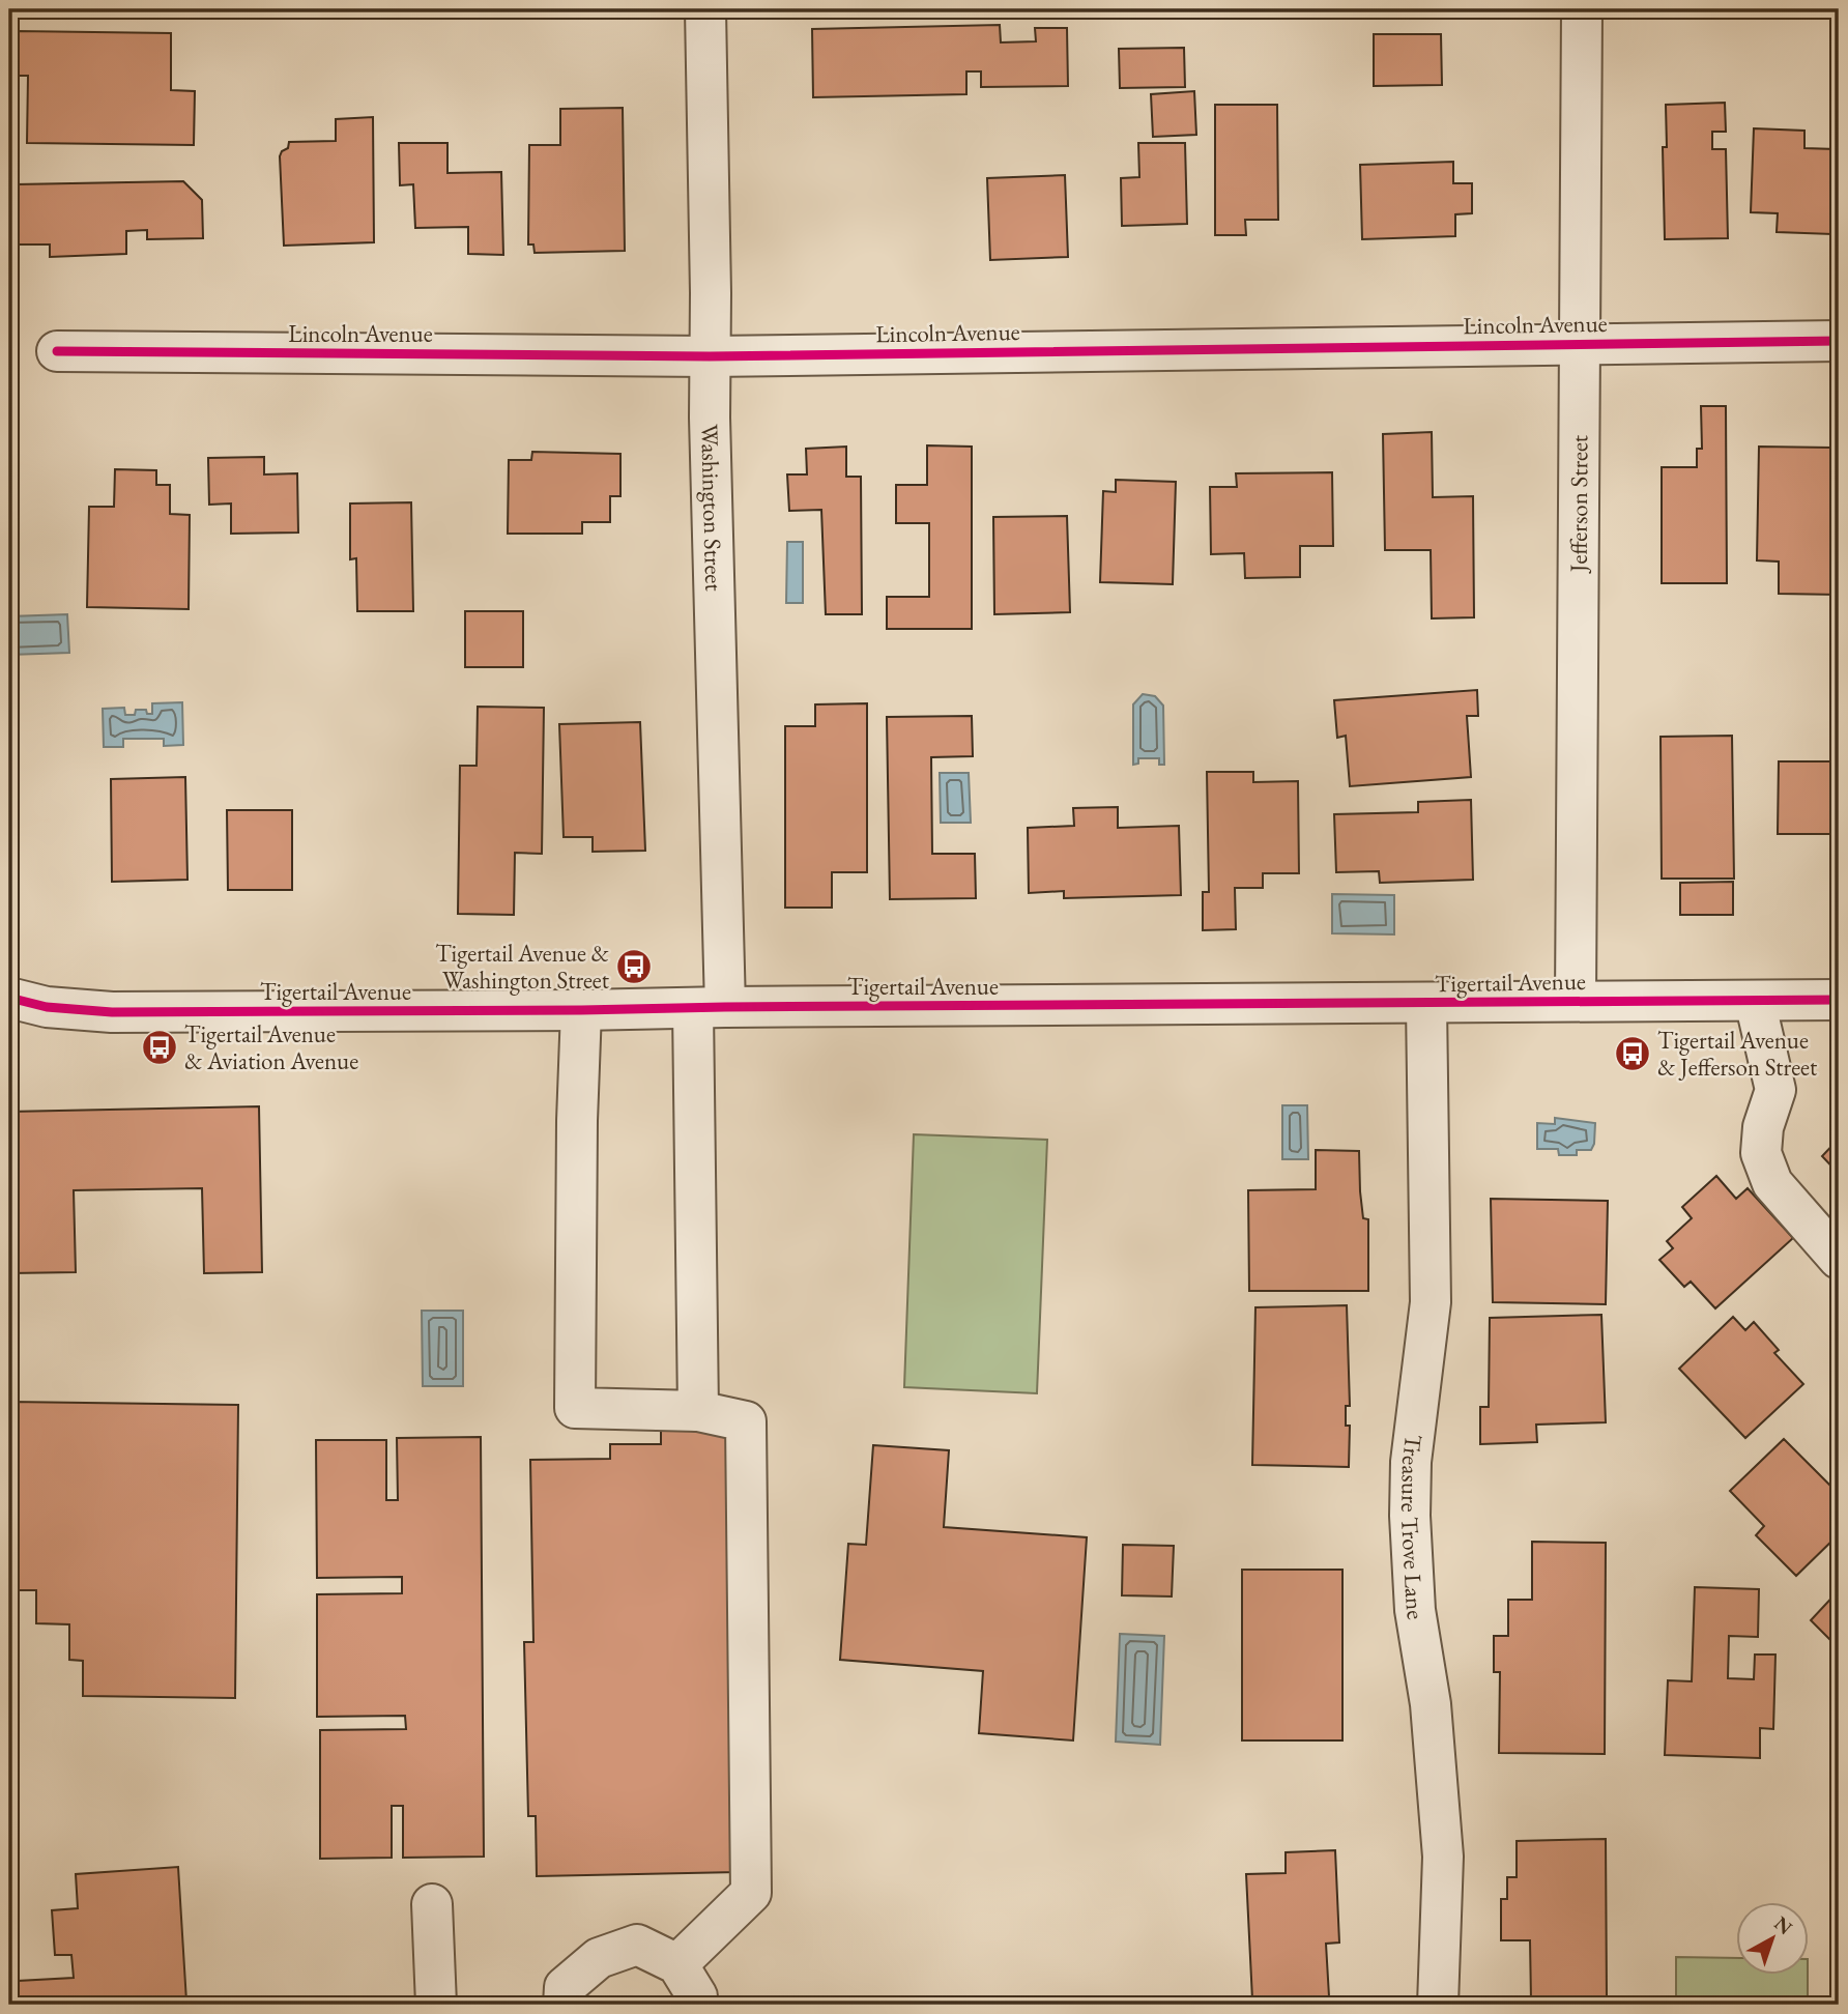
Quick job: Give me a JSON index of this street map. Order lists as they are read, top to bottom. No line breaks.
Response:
{"streets":{"street":["Lincoln Avenue","Jefferson Street","Washington Street","Tigertail Avenue","Treasure Trove Lane"]},"crossings":[["Lincoln Avenue","Jefferson Street"],["Lincoln Avenue","Washington Street"],["Jefferson Street","Tigertail Avenue"],["Washington Street","Tigertail Avenue"],["Tigertail Avenue","Treasure Trove Lane"]],"places":{"bus stop":["Tigertail Avenue & Washington Street","Tigertail Avenue & Aviation Avenue","Tigertail Avenue & Jefferson Street"]},"north":"top right"}
